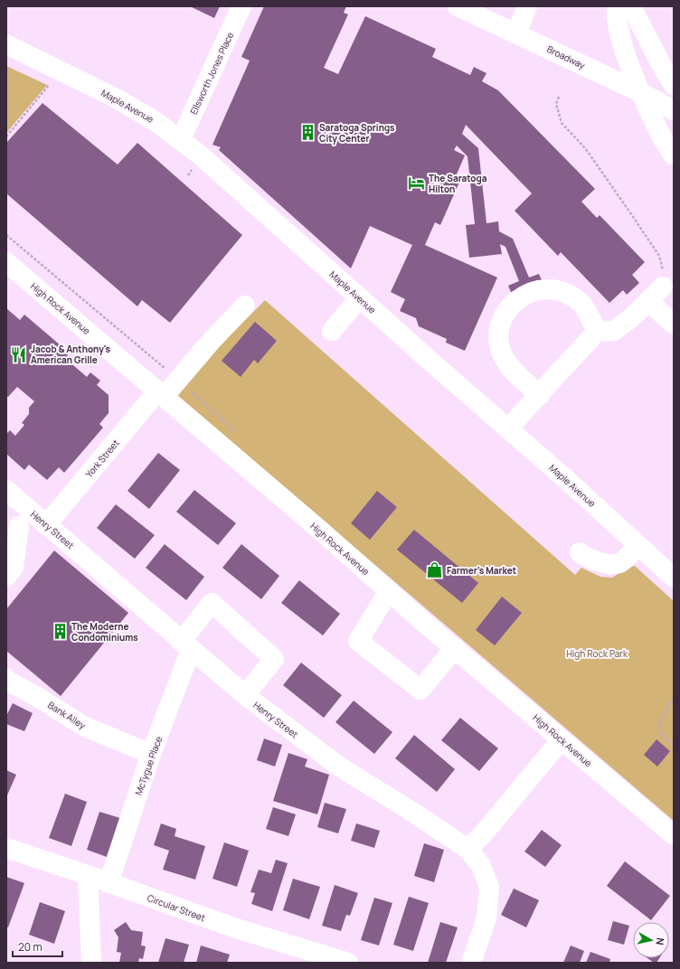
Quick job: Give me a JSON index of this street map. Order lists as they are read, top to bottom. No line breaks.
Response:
{"streets":{"main road":["Broadway","Ellsworth Jones Place","Maple Avenue","High Rock Avenue","York Street","Henry Street","Bank Alley","McTygue Place","Circular Street"]},"crossings":[["Ellsworth Jones Place","Maple Avenue"],["High Rock Avenue","York Street"],["York Street","Henry Street"],["Henry Street","McTygue Place"],["Bank Alley","McTygue Place"],["McTygue Place","Circular Street"]],"parks":["High Rock Park"],"places":{"building":["Saratoga Springs City Center","The Moderne Condominiums"],"hotel":["The Saratoga Hilton"],"restaurant":["Jacob & Anthony's American Grille"],"shop":["Farmer's Market"]},"scale_bar":"20 m","north":"right"}
